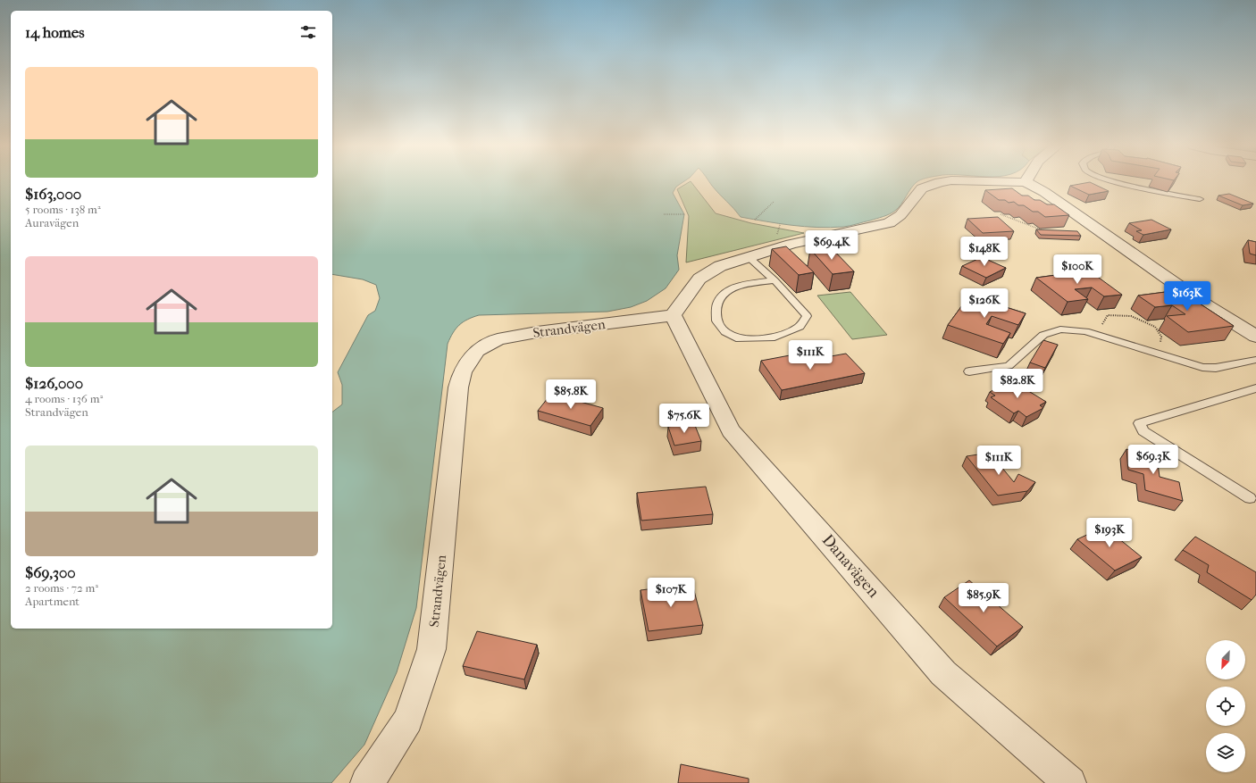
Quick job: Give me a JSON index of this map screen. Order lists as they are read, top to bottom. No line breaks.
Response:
{"streets":{"street":["Strandvägen","Danavägen"]},"crossings":[["Strandvägen","Danavägen"]],"north":"bottom left","page":{"heading":"14 homes","list":[{"name":"$163,000","note":"5 rooms · 138 m² · Auravägen"},{"name":"$126,000","note":"4 rooms · 136 m² · Strandvägen"},{"name":"$69,300","note":"2 rooms · 72 m² · Apartment"}],"price":["$69.4K","$148K","$100K","$163K","$126K","$111K","$82.8K","$85.8K","$75.6K","$69.3K","$111K","$193K","$107K","$85.9K"]}}
